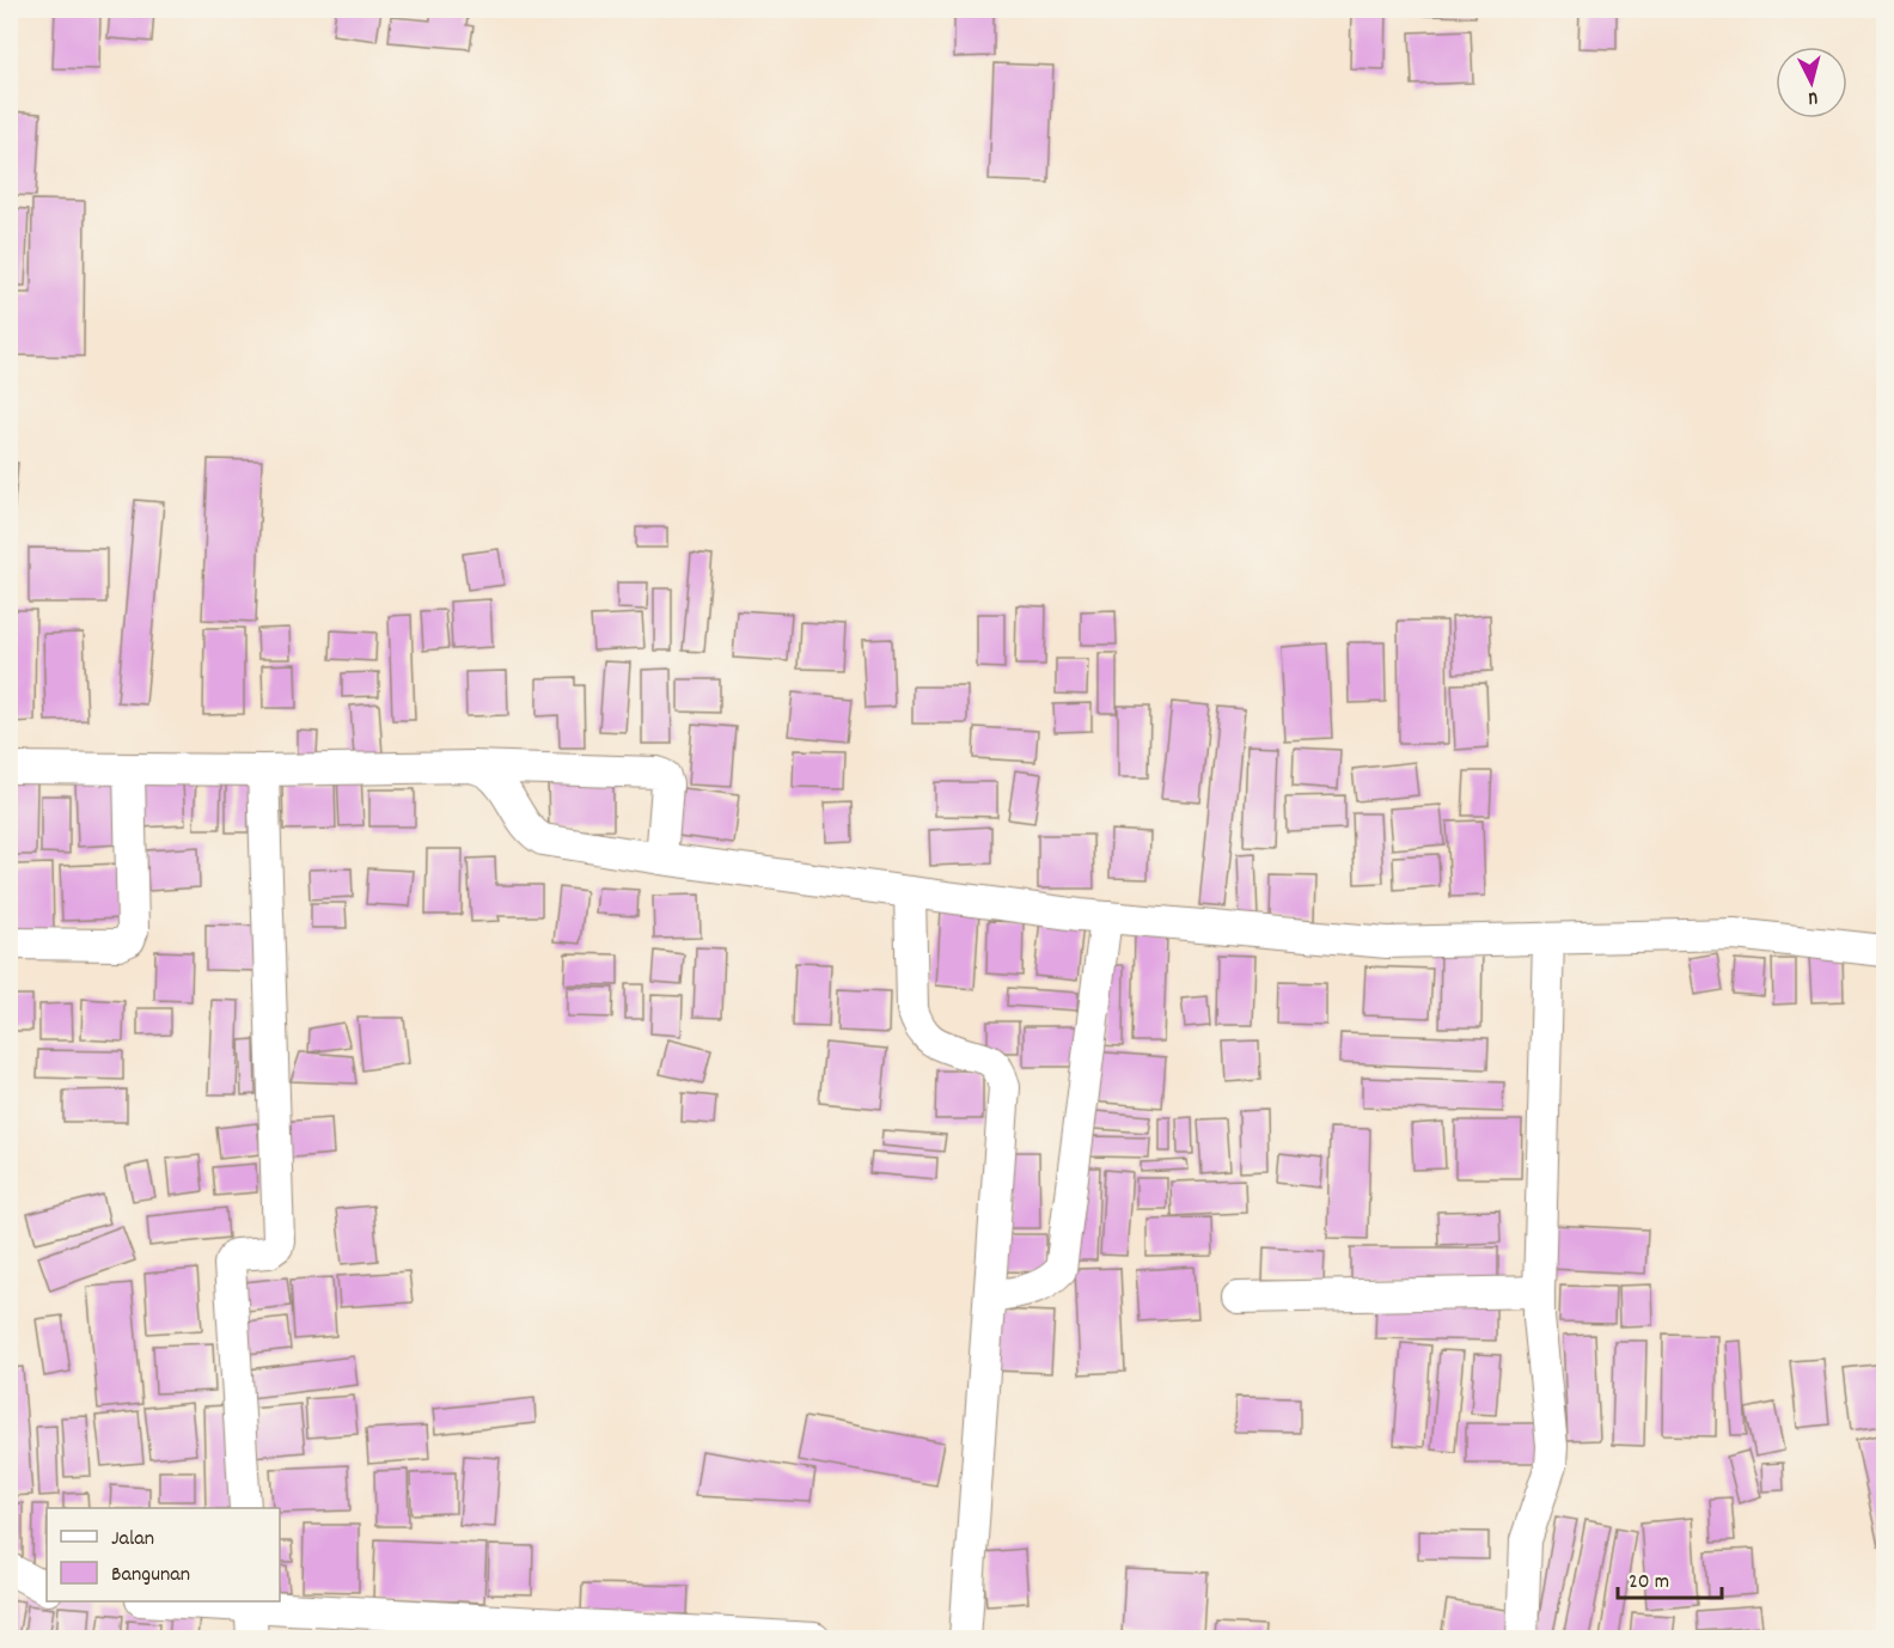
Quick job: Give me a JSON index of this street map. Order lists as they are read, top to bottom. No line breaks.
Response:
{"legend":["Jalan","Bangunan"],"scale_bar":"20 m","north":"bottom"}
